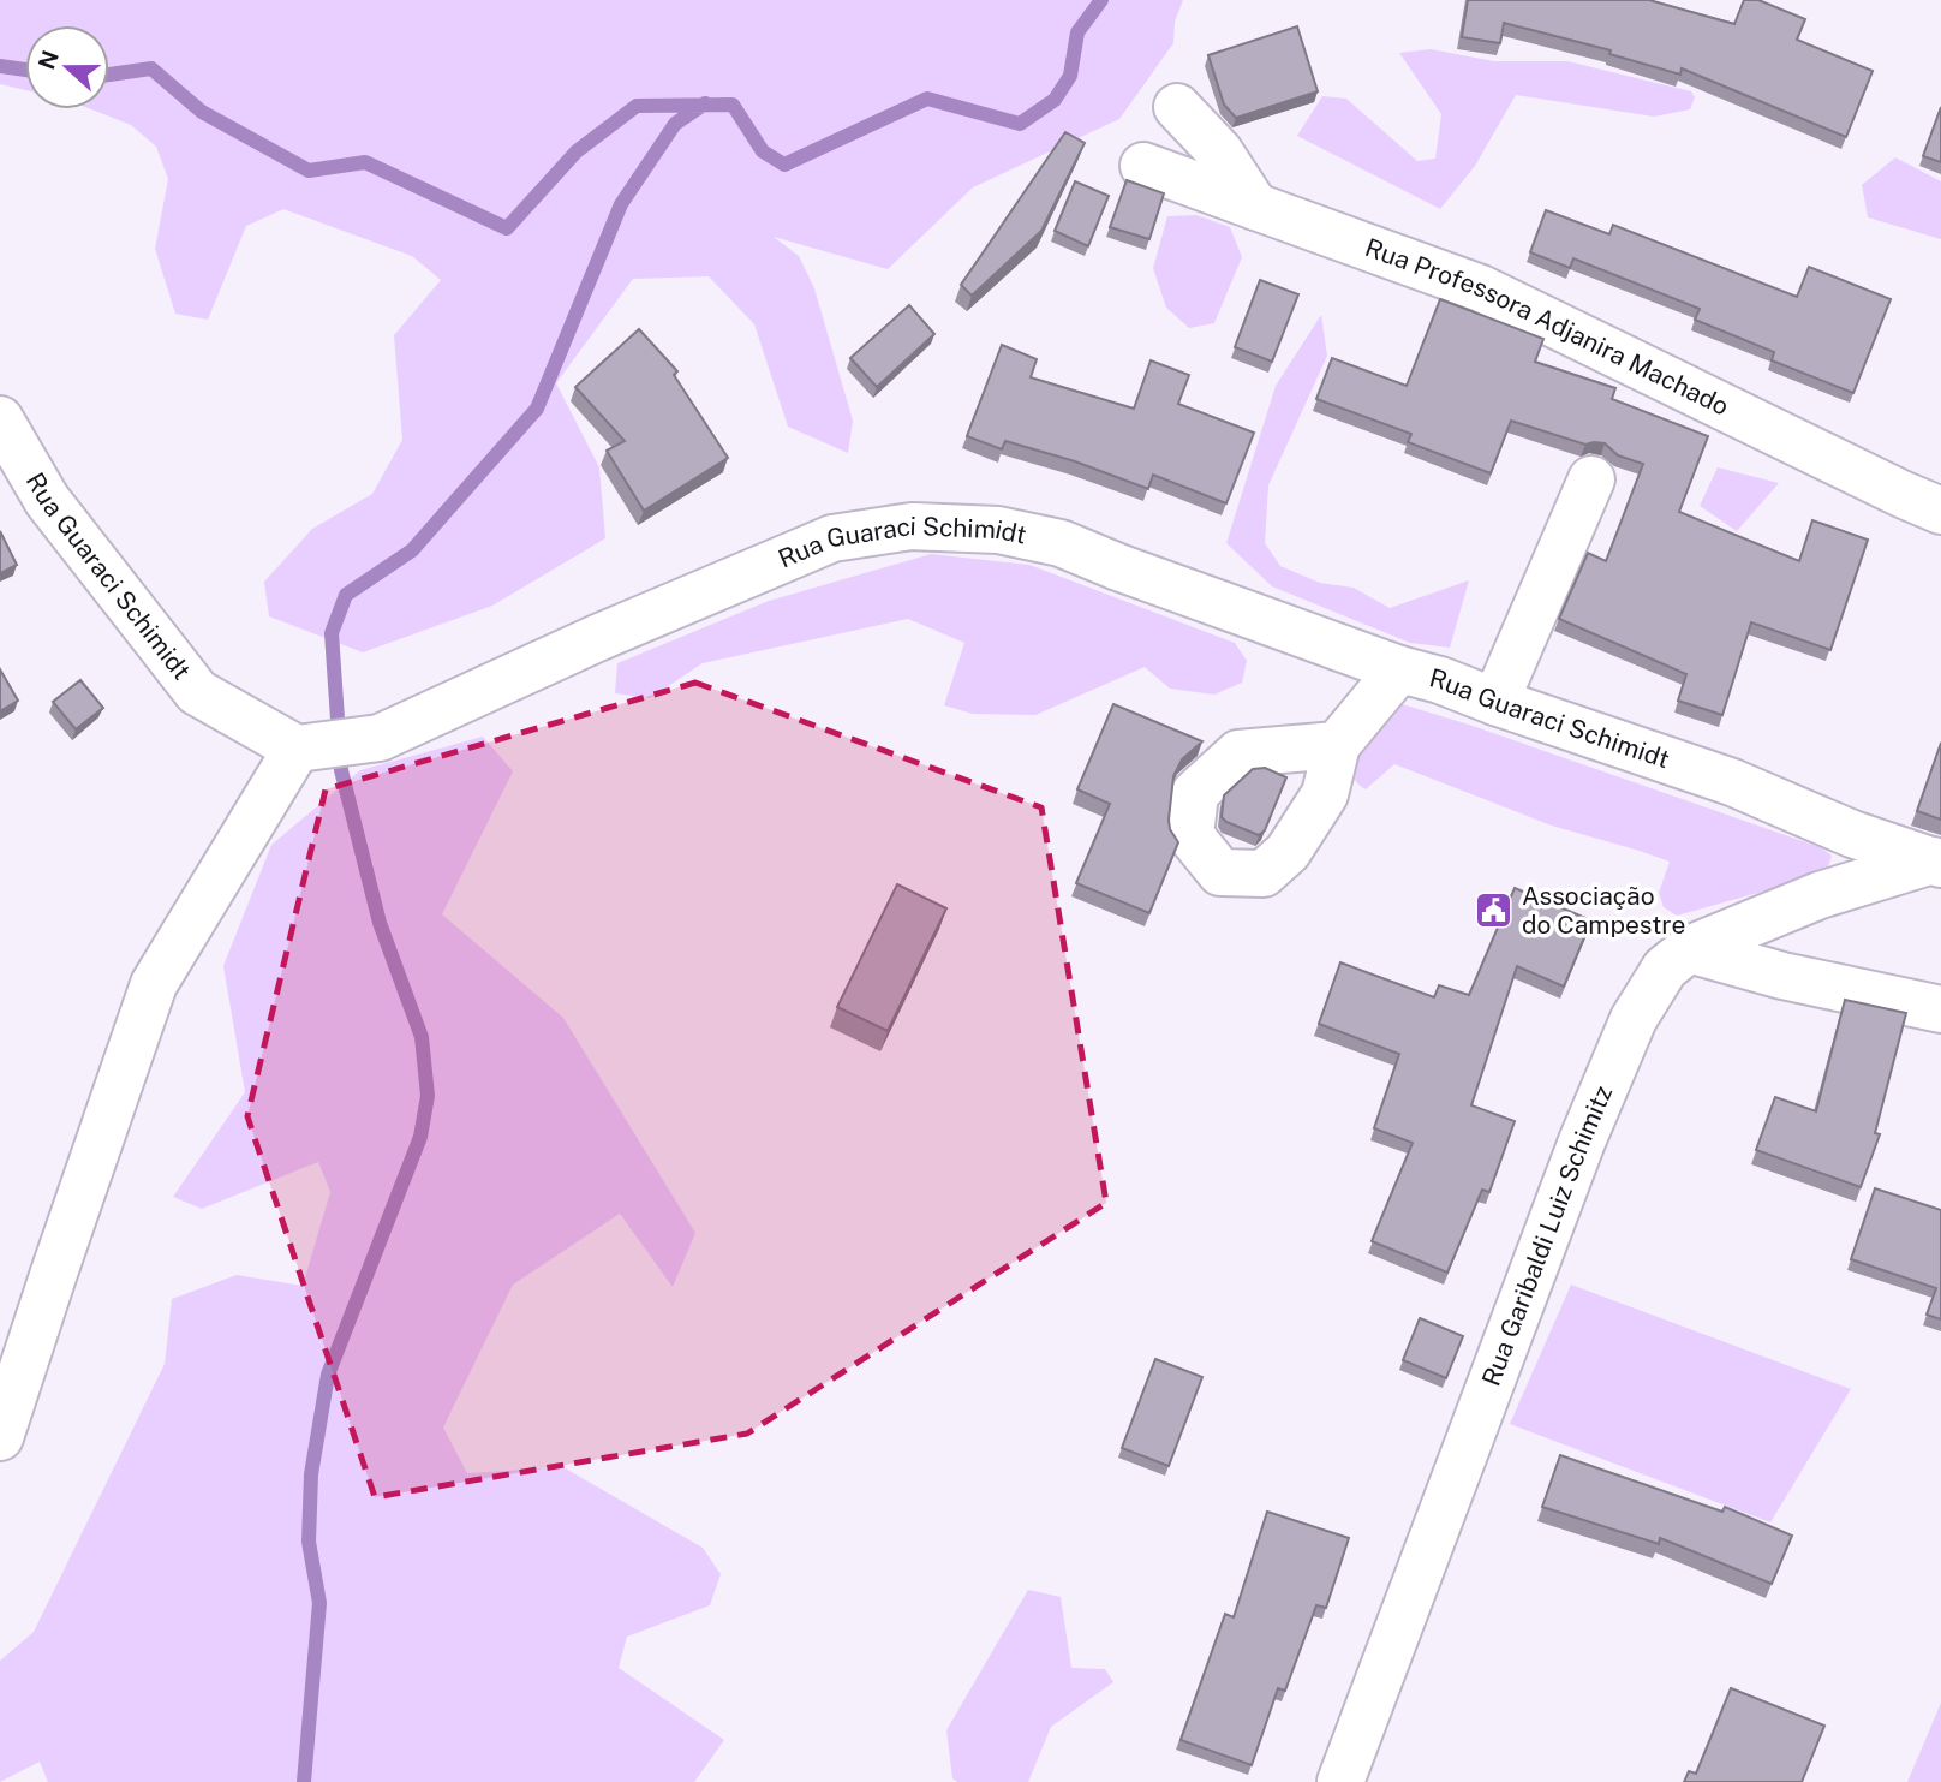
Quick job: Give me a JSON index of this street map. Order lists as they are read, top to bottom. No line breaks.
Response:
{"streets":{"street":["Rua Professora Adjanira Machado","Rua Guaraci Schimidt","Rua Garibaldi Luiz Schimitz"]},"crossings":[["Rua Guaraci Schimidt","Rua Garibaldi Luiz Schimitz"]],"places":{"public building":["Associação do Campestre"]},"north":"left"}
